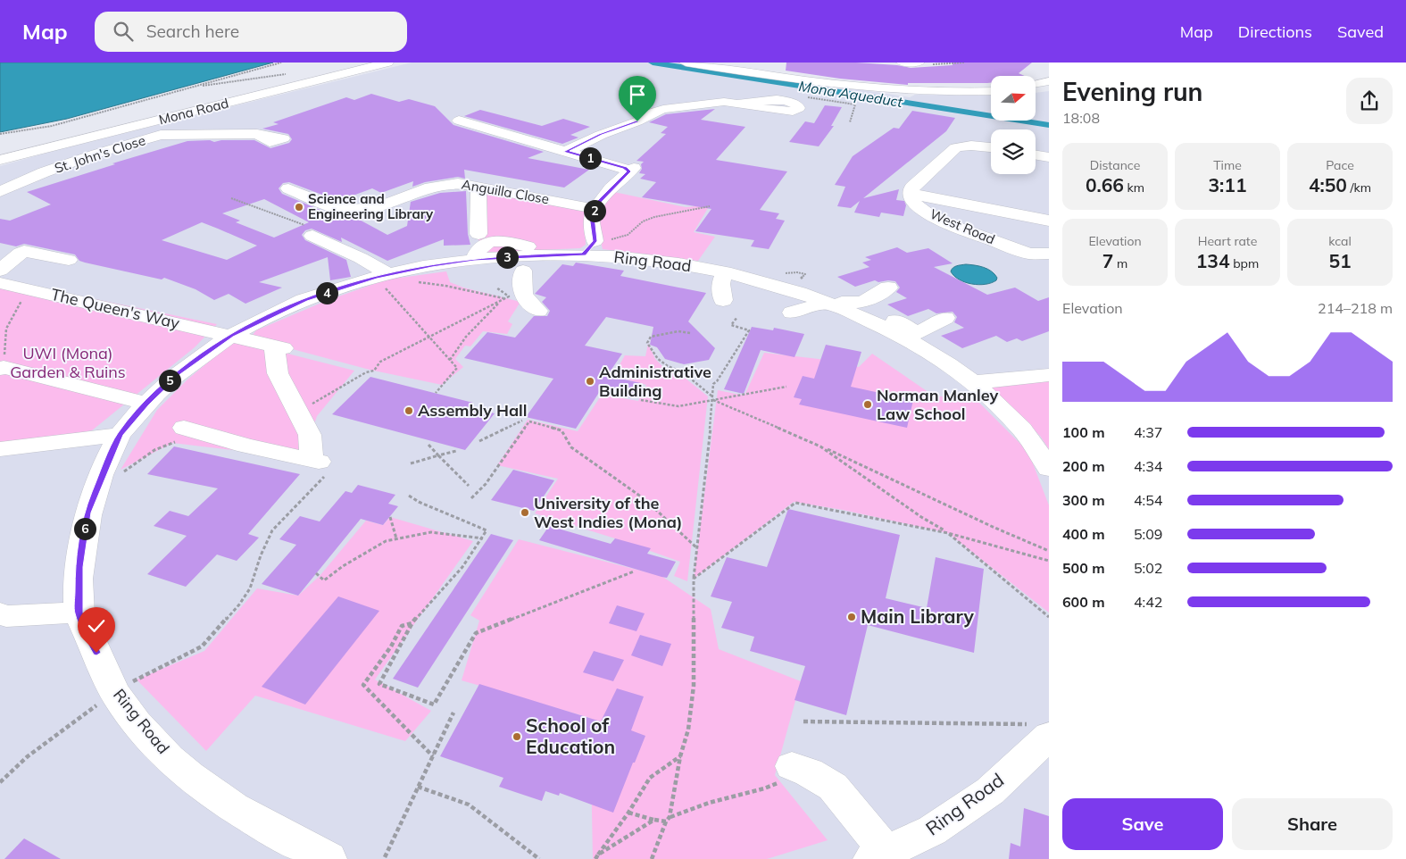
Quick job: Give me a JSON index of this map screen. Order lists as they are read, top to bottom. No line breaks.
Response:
{"streets":{"street":["Mona Road","St. John's Close","Anguilla Close","West Road","Ring Road","The Queen's Way"]},"crossings":[["Ring Road","The Queen's Way"]],"water":["Mona Aqueduct"],"parks":["UWI (Mona) Garden & Ruins"],"places":["Science and Engineering Library","Administrative Building","Norman Manley Law School","Assembly Hall","University of the West Indies (Mona)","Main Library","School of Education"],"north":"right","page":{"header":"Map","search":"Search here","nav":["Map","Directions","Saved"],"heading":["Evening run","18:08"],"stats":[["Distance","0.66 km"],["Time","3:11"],["Pace","4:50 /km"],["Elevation","7 m"],["Heart rate","134 bpm"],["kcal","51"]],"pins":["1","2","3","4","5","6"],"chart":["Elevation","214–218 m"],"list":[{"name":"100 m","note":"4:37"},{"name":"200 m","note":"4:34"},{"name":"300 m","note":"4:54"},{"name":"400 m","note":"5:09"},{"name":"500 m","note":"5:02"},{"name":"600 m","note":"4:42"}],"buttons":["Save","Share"]}}
